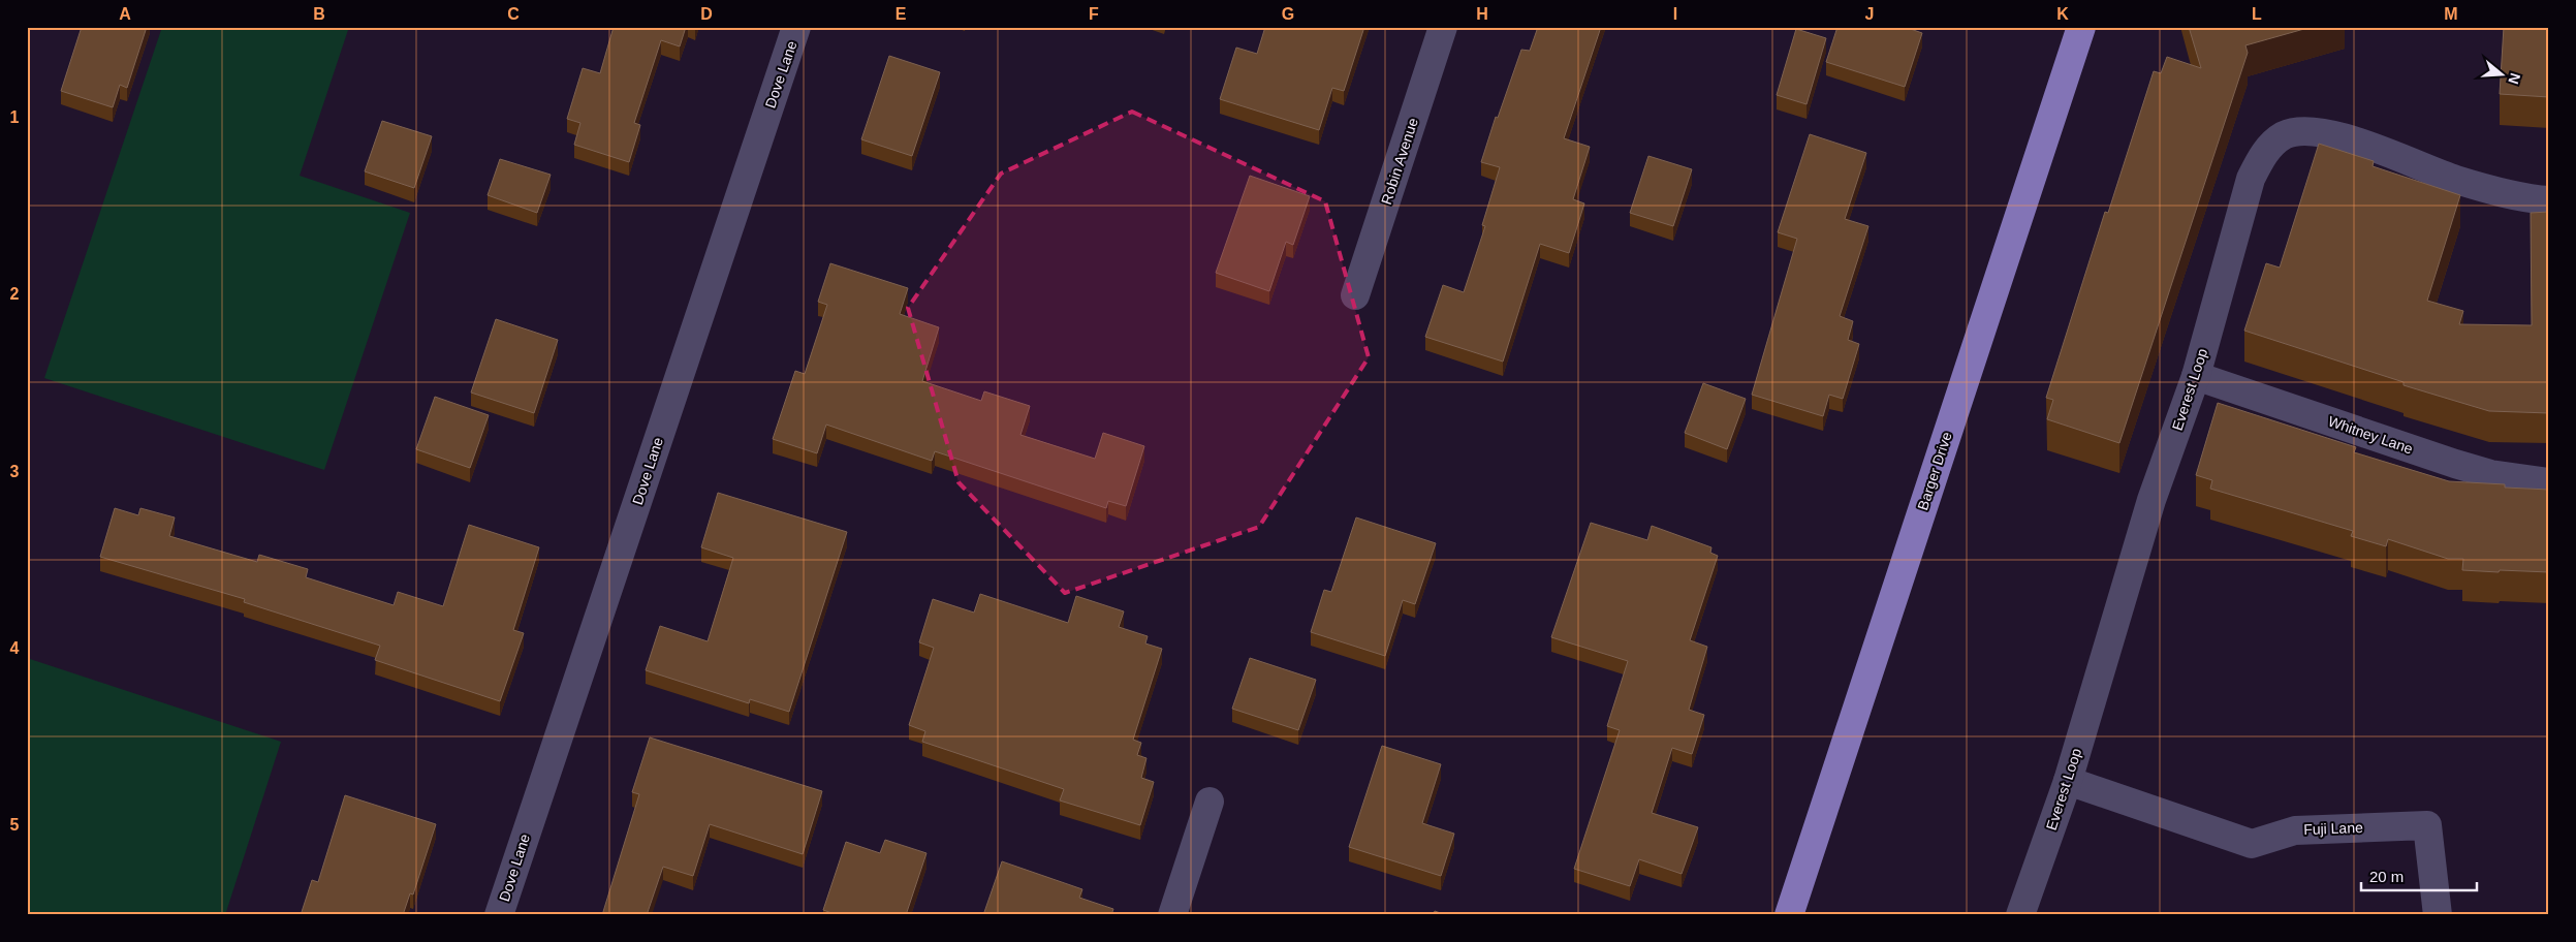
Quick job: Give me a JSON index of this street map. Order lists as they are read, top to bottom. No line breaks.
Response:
{"streets":{"main road":["Barger Drive"],"street":["Dove Lane","Robin Avenue","Everest Loop","Whitney Lane","Fuji Lane"]},"crossings":[["Everest Loop","Whitney Lane"],["Everest Loop","Fuji Lane"]],"scale_bar":"20 m","north":"right","grid":{"columns":["A","B","C","D","E","F","G","H","I","J","K","L","M"],"rows":["1","2","3","4","5"]}}
